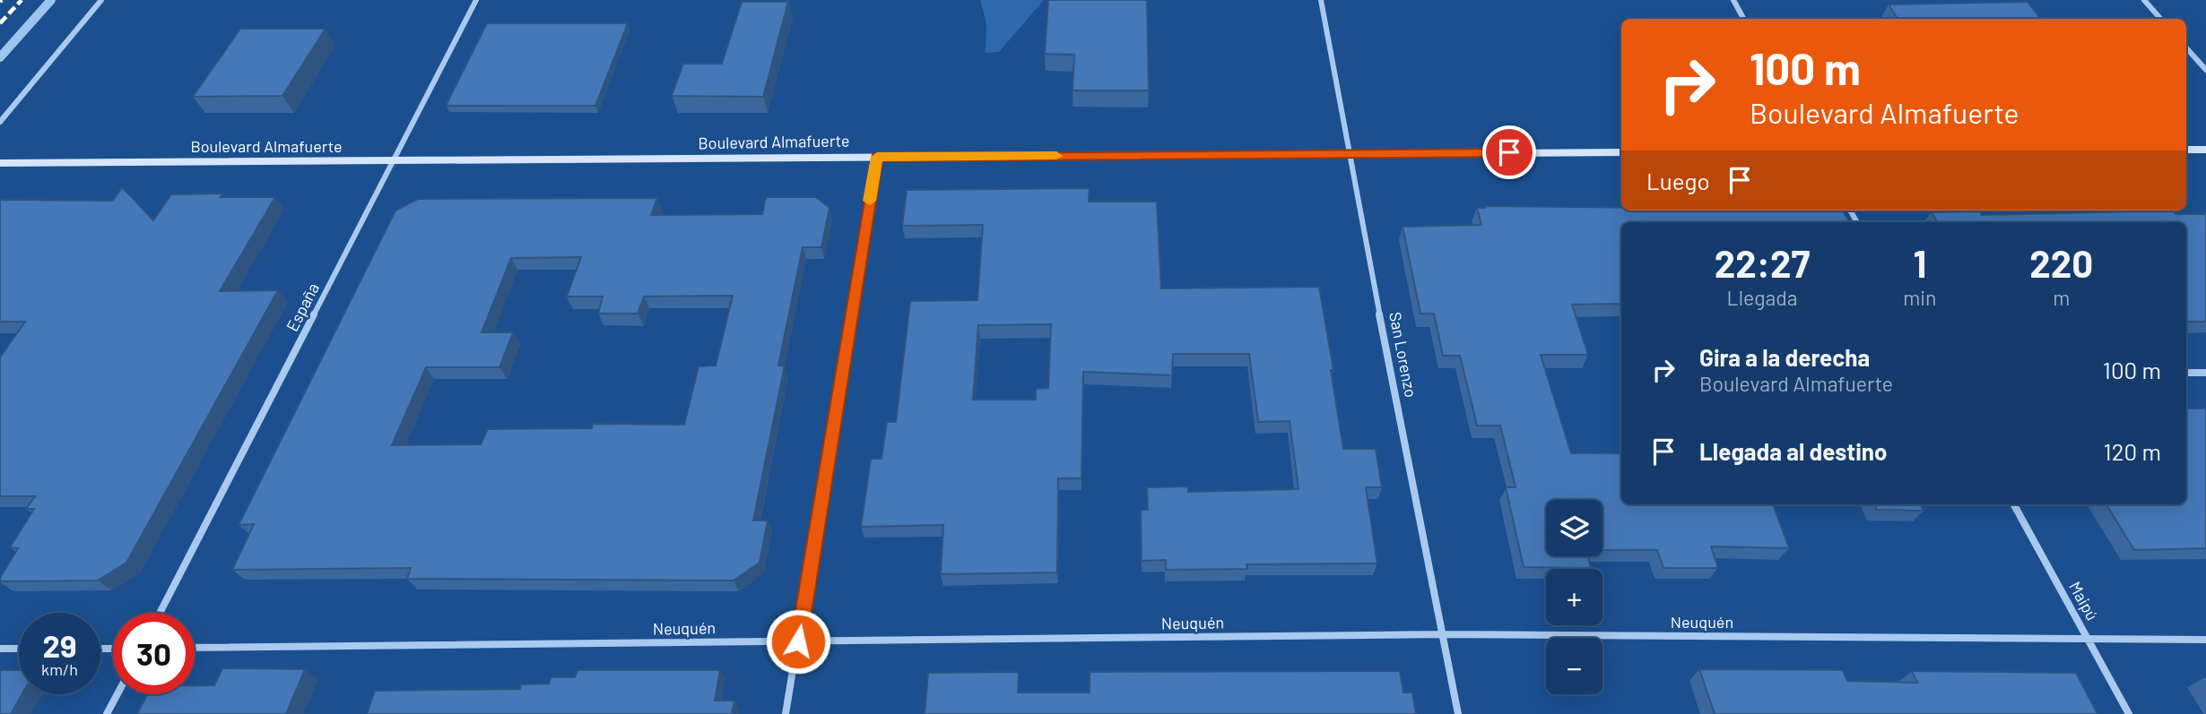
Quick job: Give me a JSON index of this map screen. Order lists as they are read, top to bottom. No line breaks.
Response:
{"streets":{"main road":["Boulevard Almafuerte"],"street":["España","San Lorenzo","Maipú","Neuquén"]},"crossings":[["Boulevard Almafuerte","España"],["Boulevard Almafuerte","San Lorenzo"],["San Lorenzo","Neuquén"],["Maipú","Neuquén"]],"page":{"turn":["100 m","Boulevard Almafuerte"],"then":"Luego","eta":["22:27","Llegada","1","min","220","m"],"list":[{"name":"Gira a la derecha","note":"Boulevard Almafuerte","value":"100 m"},{"name":"Llegada al destino","value":"120 m"}],"map_buttons":["+","−"],"speed":"29 km/h","limit":"30"}}
